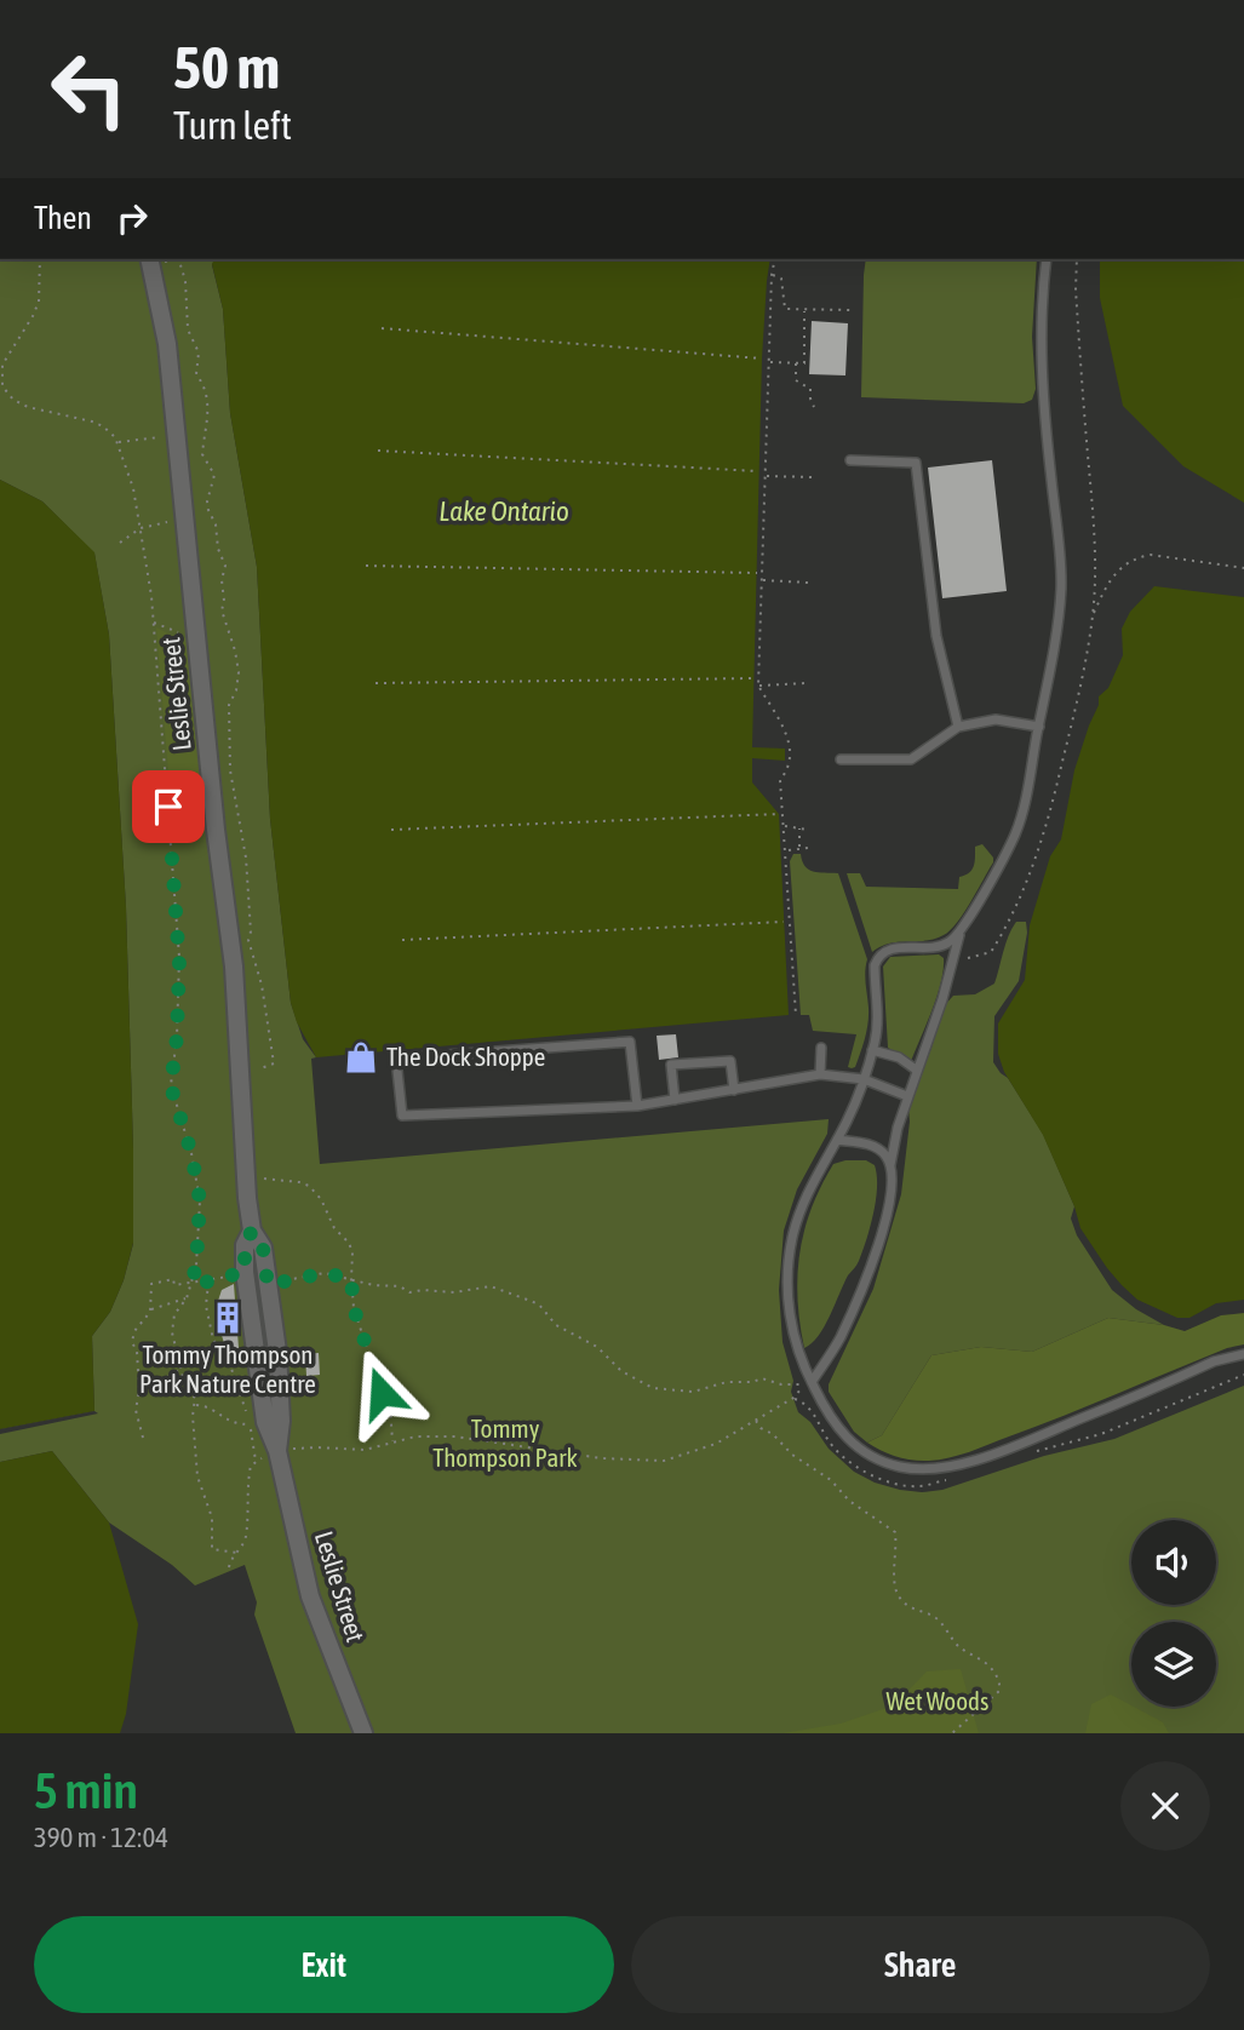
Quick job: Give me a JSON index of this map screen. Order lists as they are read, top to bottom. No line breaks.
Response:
{"streets":{"street":["Leslie Street"]},"water":["Lake Ontario"],"parks":["Tommy Thompson Park","Wet Woods"],"places":{"shop":["The Dock Shoppe"],"building":["Tommy Thompson Park Nature Centre"]},"page":{"turn":["50 m","Turn left"],"then":"Then","heading":["5 min","390 m · 12:04"],"buttons":["Exit","Share"]}}
